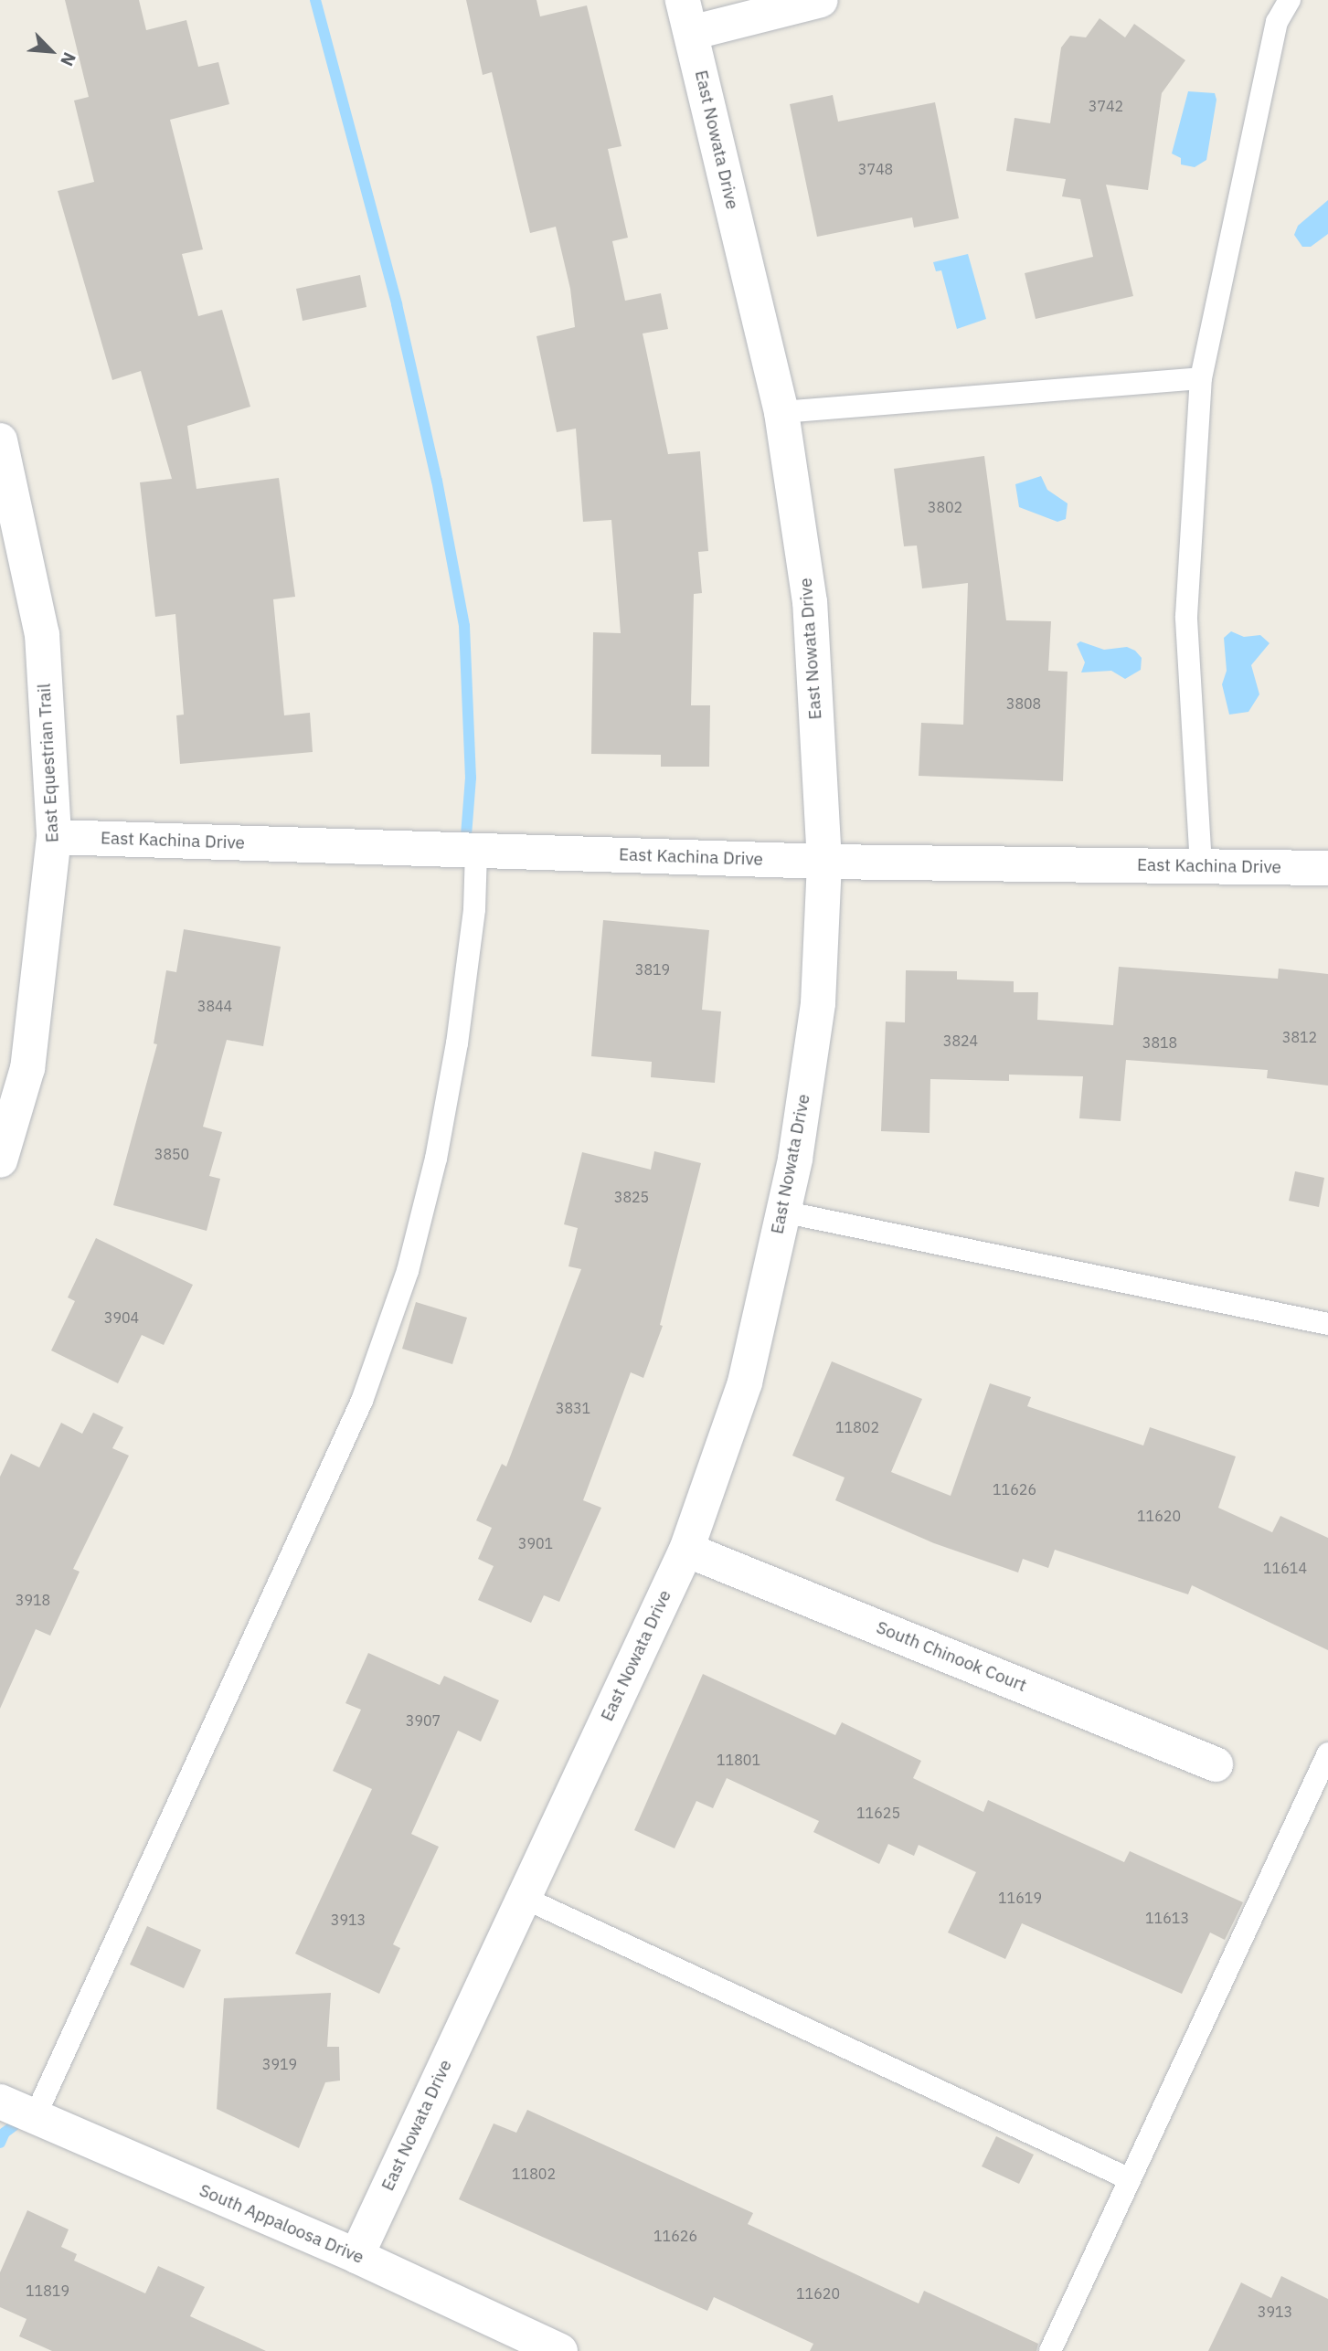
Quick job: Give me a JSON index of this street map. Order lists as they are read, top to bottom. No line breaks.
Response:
{"streets":{"street":["East Nowata Drive","East Equestrian Trail","East Kachina Drive","South Chinook Court","South Appaloosa Drive"]},"crossings":[["East Nowata Drive","East Kachina Drive"],["East Nowata Drive","South Chinook Court"],["East Nowata Drive","South Appaloosa Drive"],["East Equestrian Trail","East Kachina Drive"]],"house_numbers":["3742","3748","3802","3808","3819","3844","3812","3824","3818","3850","3825","3904","3831","11802","11626","11620","3901","11614","3918","3907","11801","11625","11619","11613","3913","3919","11802","11626","11819","11620","3913"],"north":"bottom right"}
